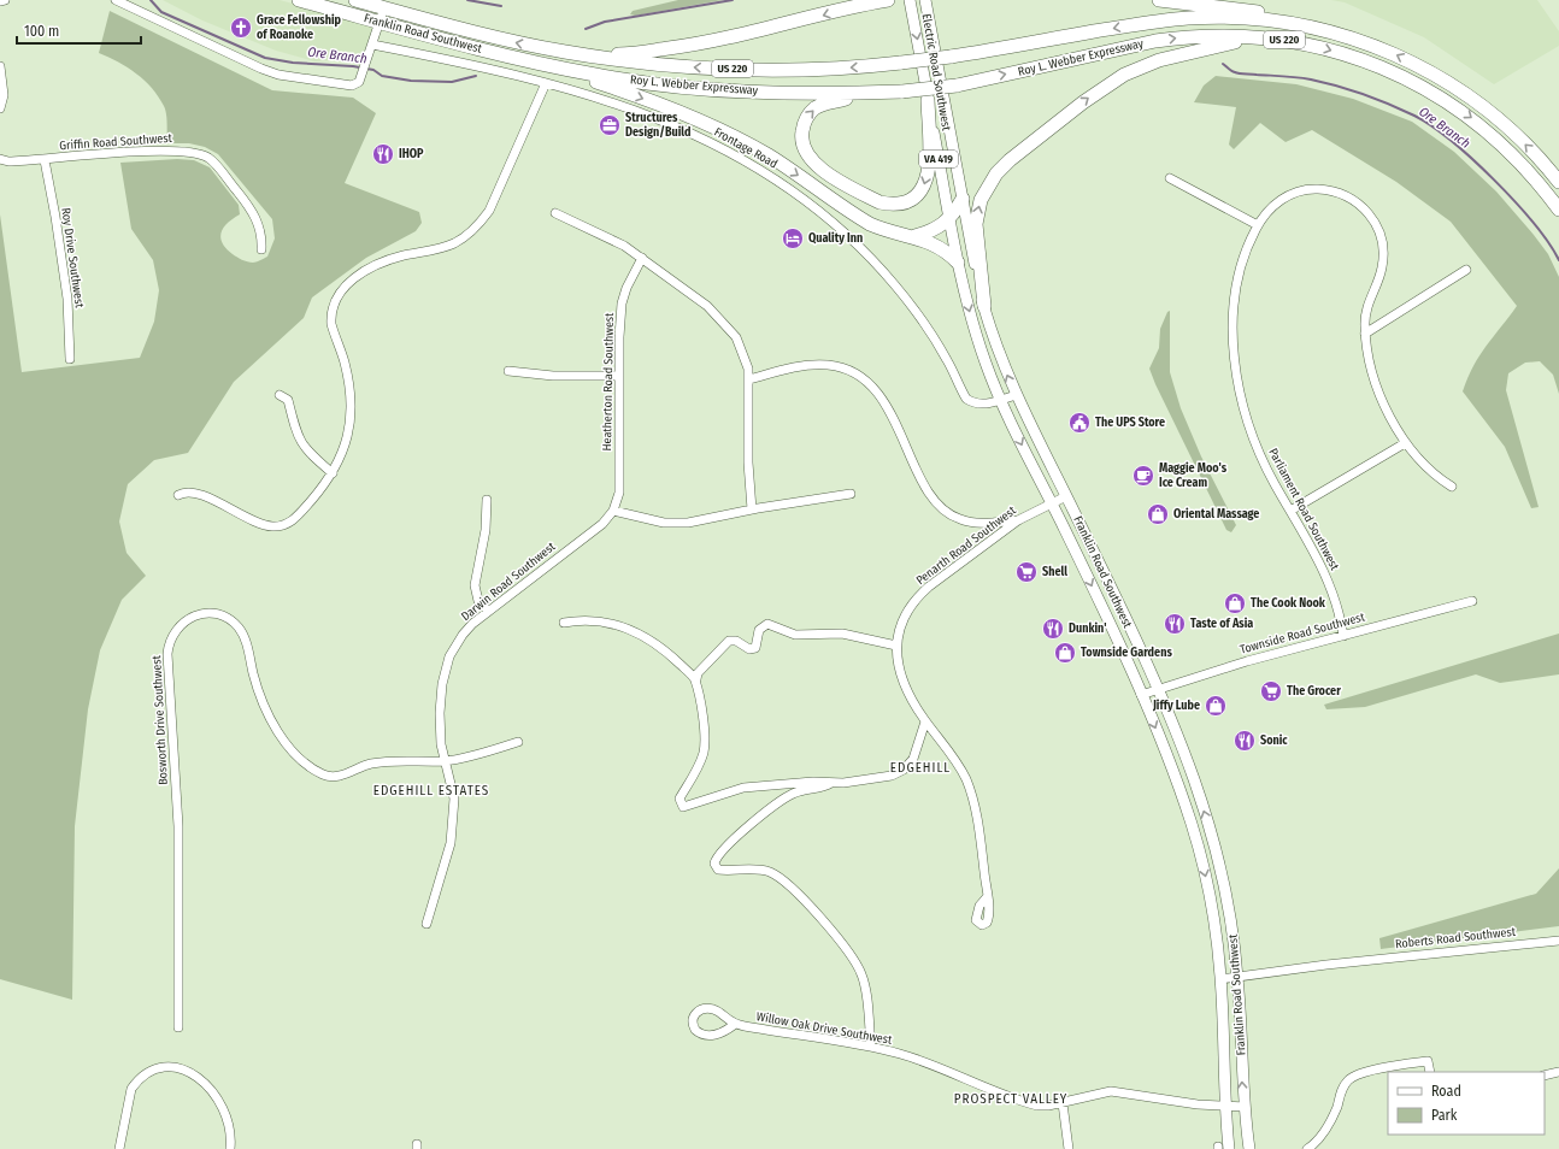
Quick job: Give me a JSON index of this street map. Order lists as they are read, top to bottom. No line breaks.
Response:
{"streets":{"highway":["Franklin Road Southwest","US 220","Roy L. Webber Expressway"],"main road":["Electric Road Southwest","VA 419"],"street":["Griffin Road Southwest","Frontage Road","Roy Drive Southwest","Heatherton Road Southwest","Parliament Road Southwest","Penarth Road Southwest","Darwin Road Southwest","Townside Road Southwest","Bosworth Drive Southwest","Roberts Road Southwest","Willow Oak Drive Southwest"]},"crossings":[["Franklin Road Southwest","Roy L. Webber Expressway"],["Franklin Road Southwest","Electric Road Southwest"],["Franklin Road Southwest","Frontage Road"],["Franklin Road Southwest","Penarth Road Southwest"],["Franklin Road Southwest","Townside Road Southwest"],["Franklin Road Southwest","Roberts Road Southwest"],["Franklin Road Southwest","Willow Oak Drive Southwest"],["Griffin Road Southwest","Roy Drive Southwest"],["Heatherton Road Southwest","Darwin Road Southwest"],["Parliament Road Southwest","Townside Road Southwest"],["Darwin Road Southwest","Bosworth Drive Southwest"]],"one_way":["Electric Road Southwest"],"districts":["EDGEHILL","EDGEHILL ESTATES","PROSPECT VALLEY"],"water":["Ore Branch"],"places":{"church":["Grace Fellowship of Roanoke"],"office":["Structures Design/Build"],"restaurant":["IHOP","Taste of Asia","Dunkin'","Sonic"],"hotel":["Quality Inn"],"public building":["The UPS Store"],"cafe":["Maggie Moo's Ice Cream"],"shop":["Oriental Massage","The Cook Nook","Townside Gardens","Jiffy Lube"],"supermarket":["Shell","The Grocer"]},"legend":["Road","Park"],"scale_bar":"100 m"}
